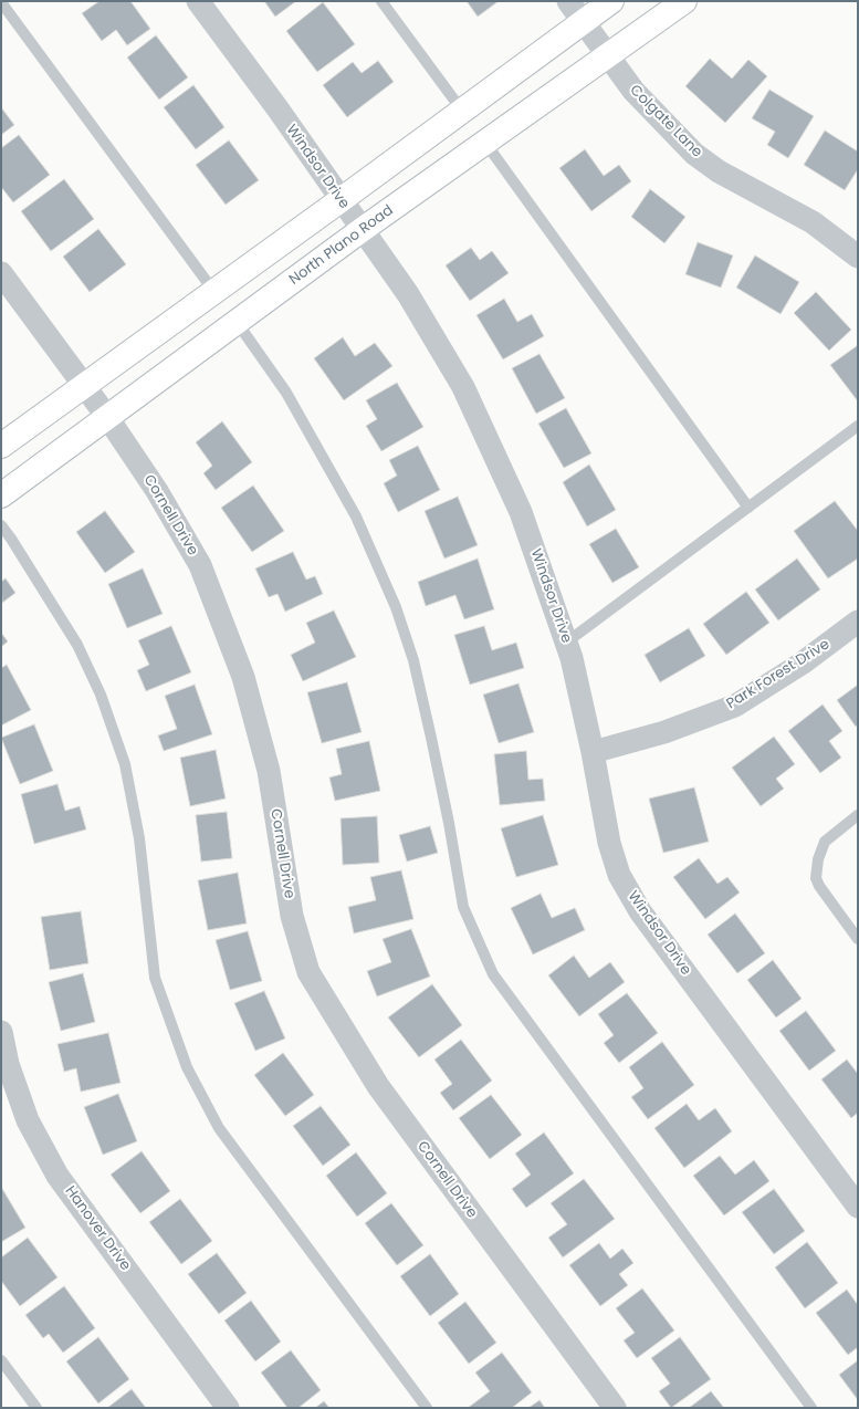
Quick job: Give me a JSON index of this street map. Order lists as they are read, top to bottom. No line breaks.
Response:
{"streets":{"main road":["North Plano Road"],"street":["Colgate Lane","Windsor Drive","Cornell Drive","Park Forest Drive","Hanover Drive"]},"crossings":[["Colgate Lane","North Plano Road"],["Windsor Drive","North Plano Road"],["Windsor Drive","Park Forest Drive"],["North Plano Road","Cornell Drive"]]}
